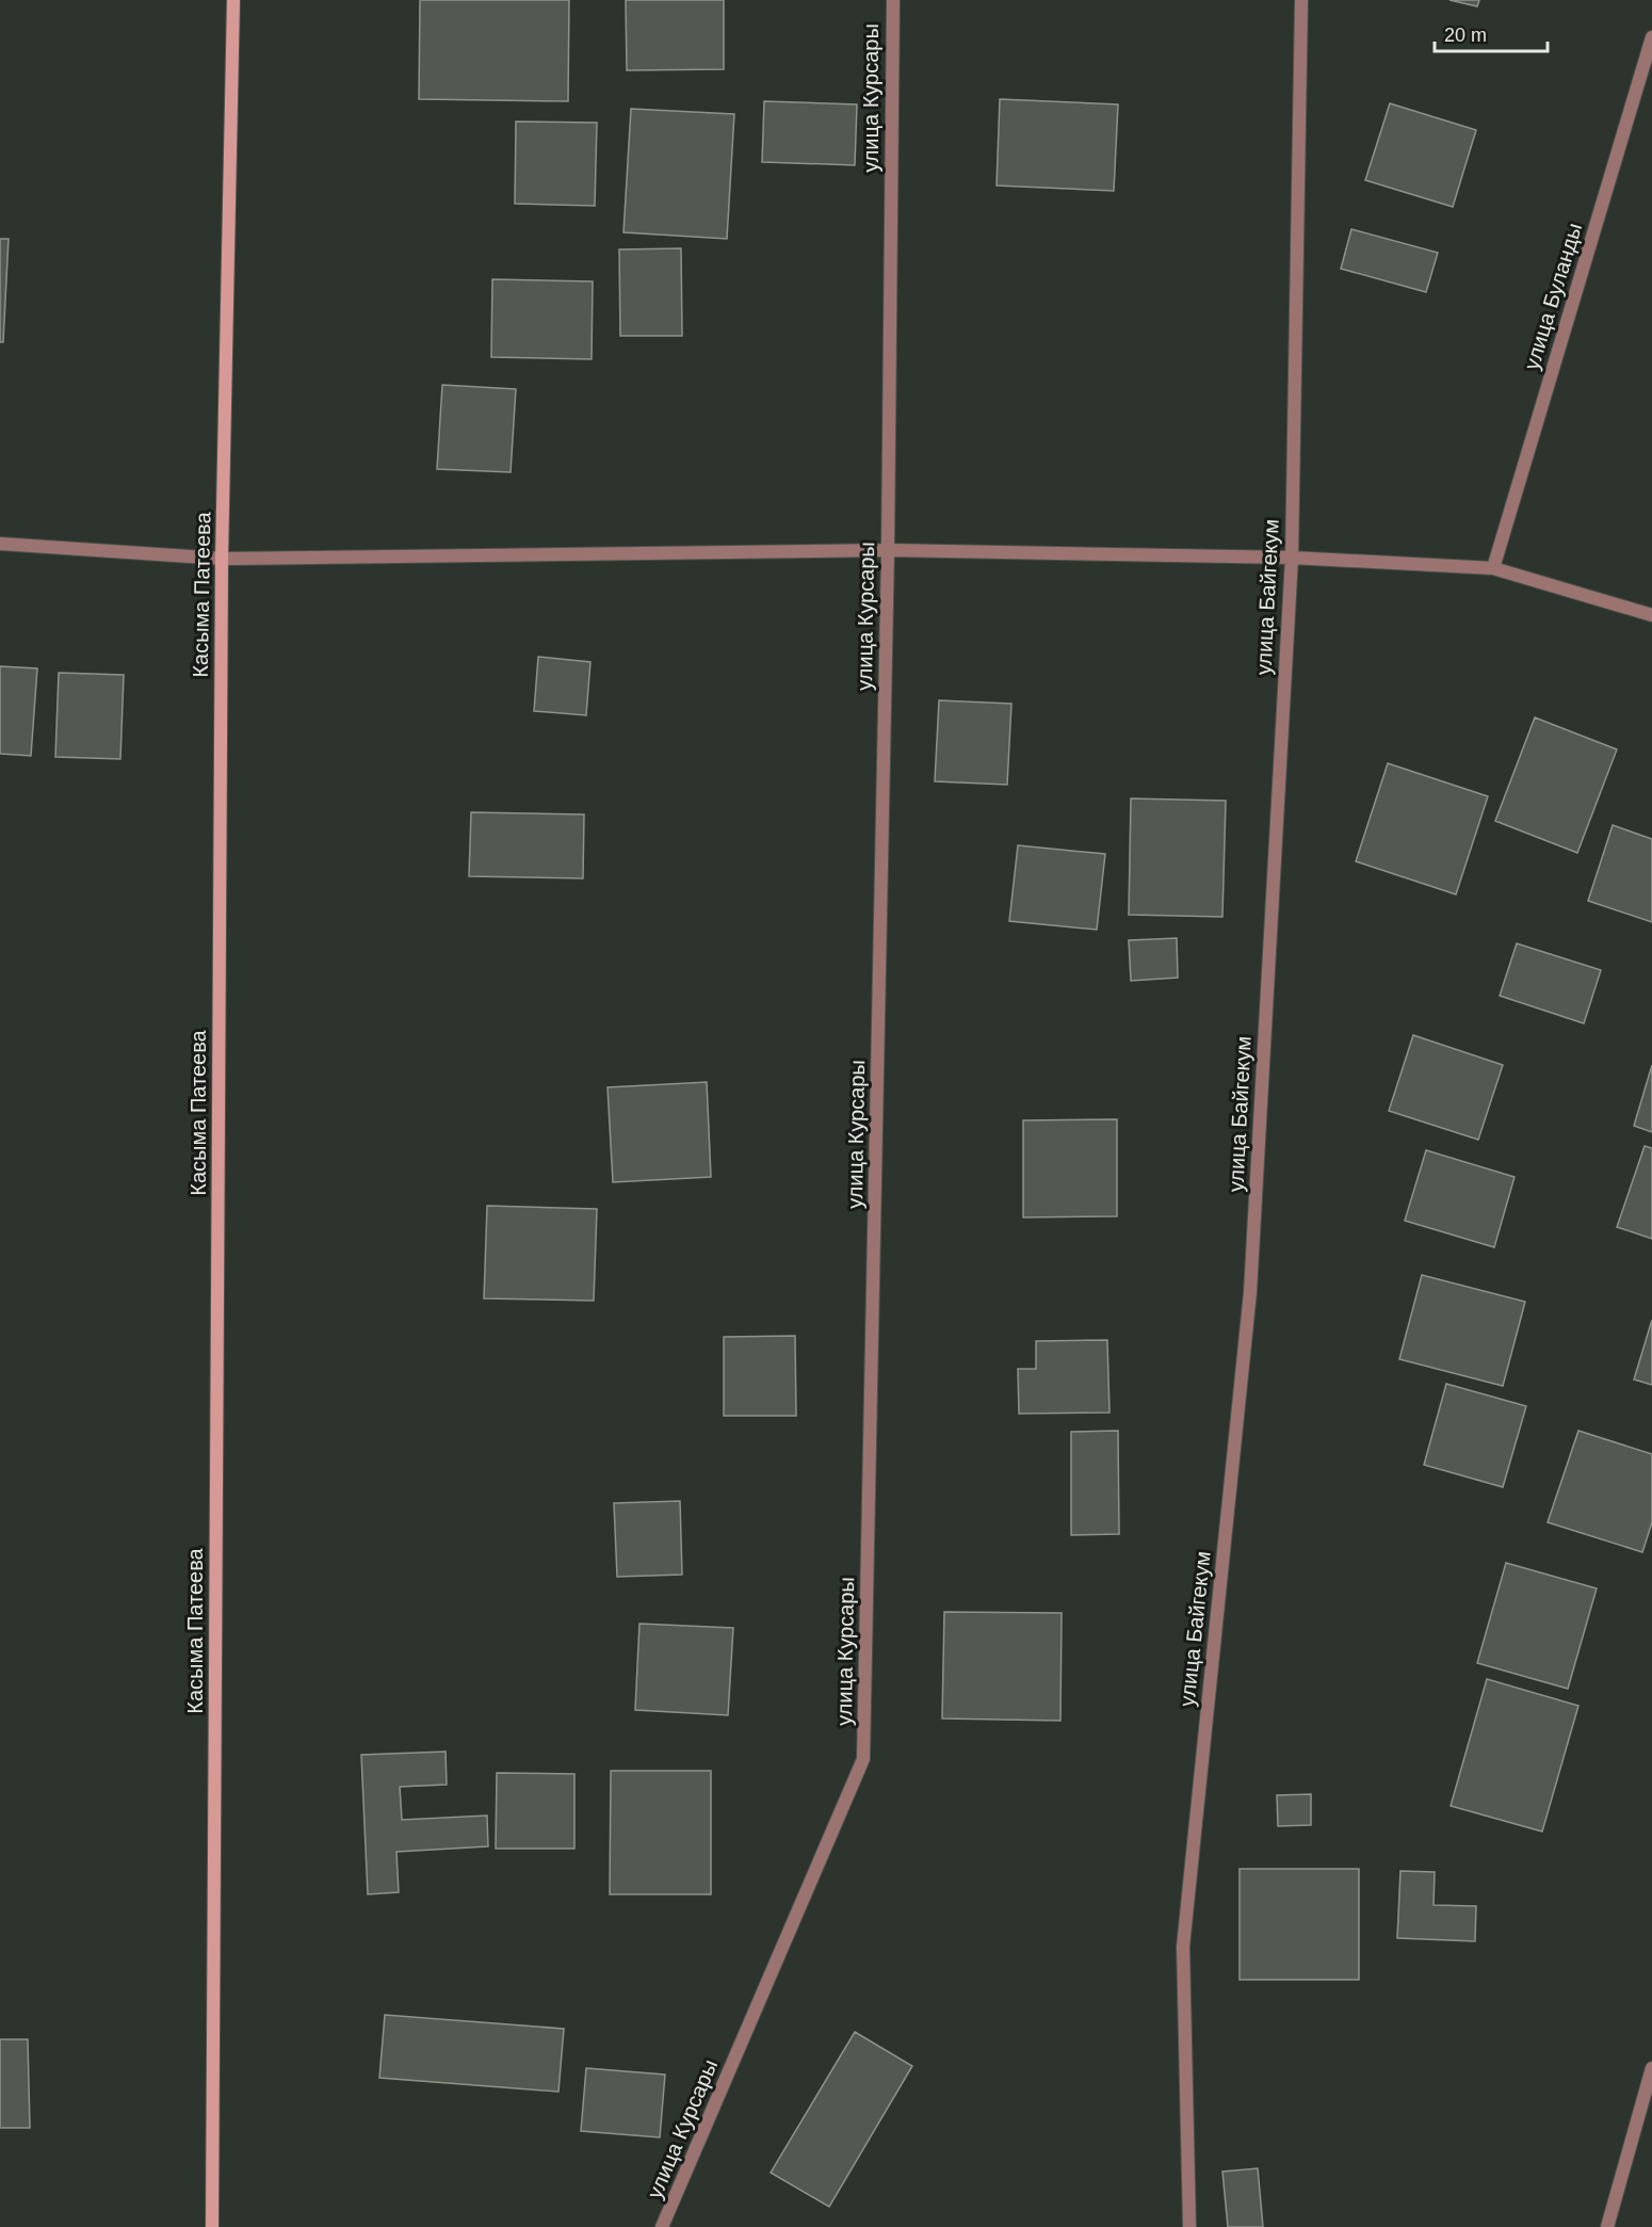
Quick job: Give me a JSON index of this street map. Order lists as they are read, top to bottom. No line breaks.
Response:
{"streets":{"main road":["Касыма Патеева"],"street":["улица Курсары","улица Буланды","улица Байгекум"]},"scale_bar":"20 m"}
